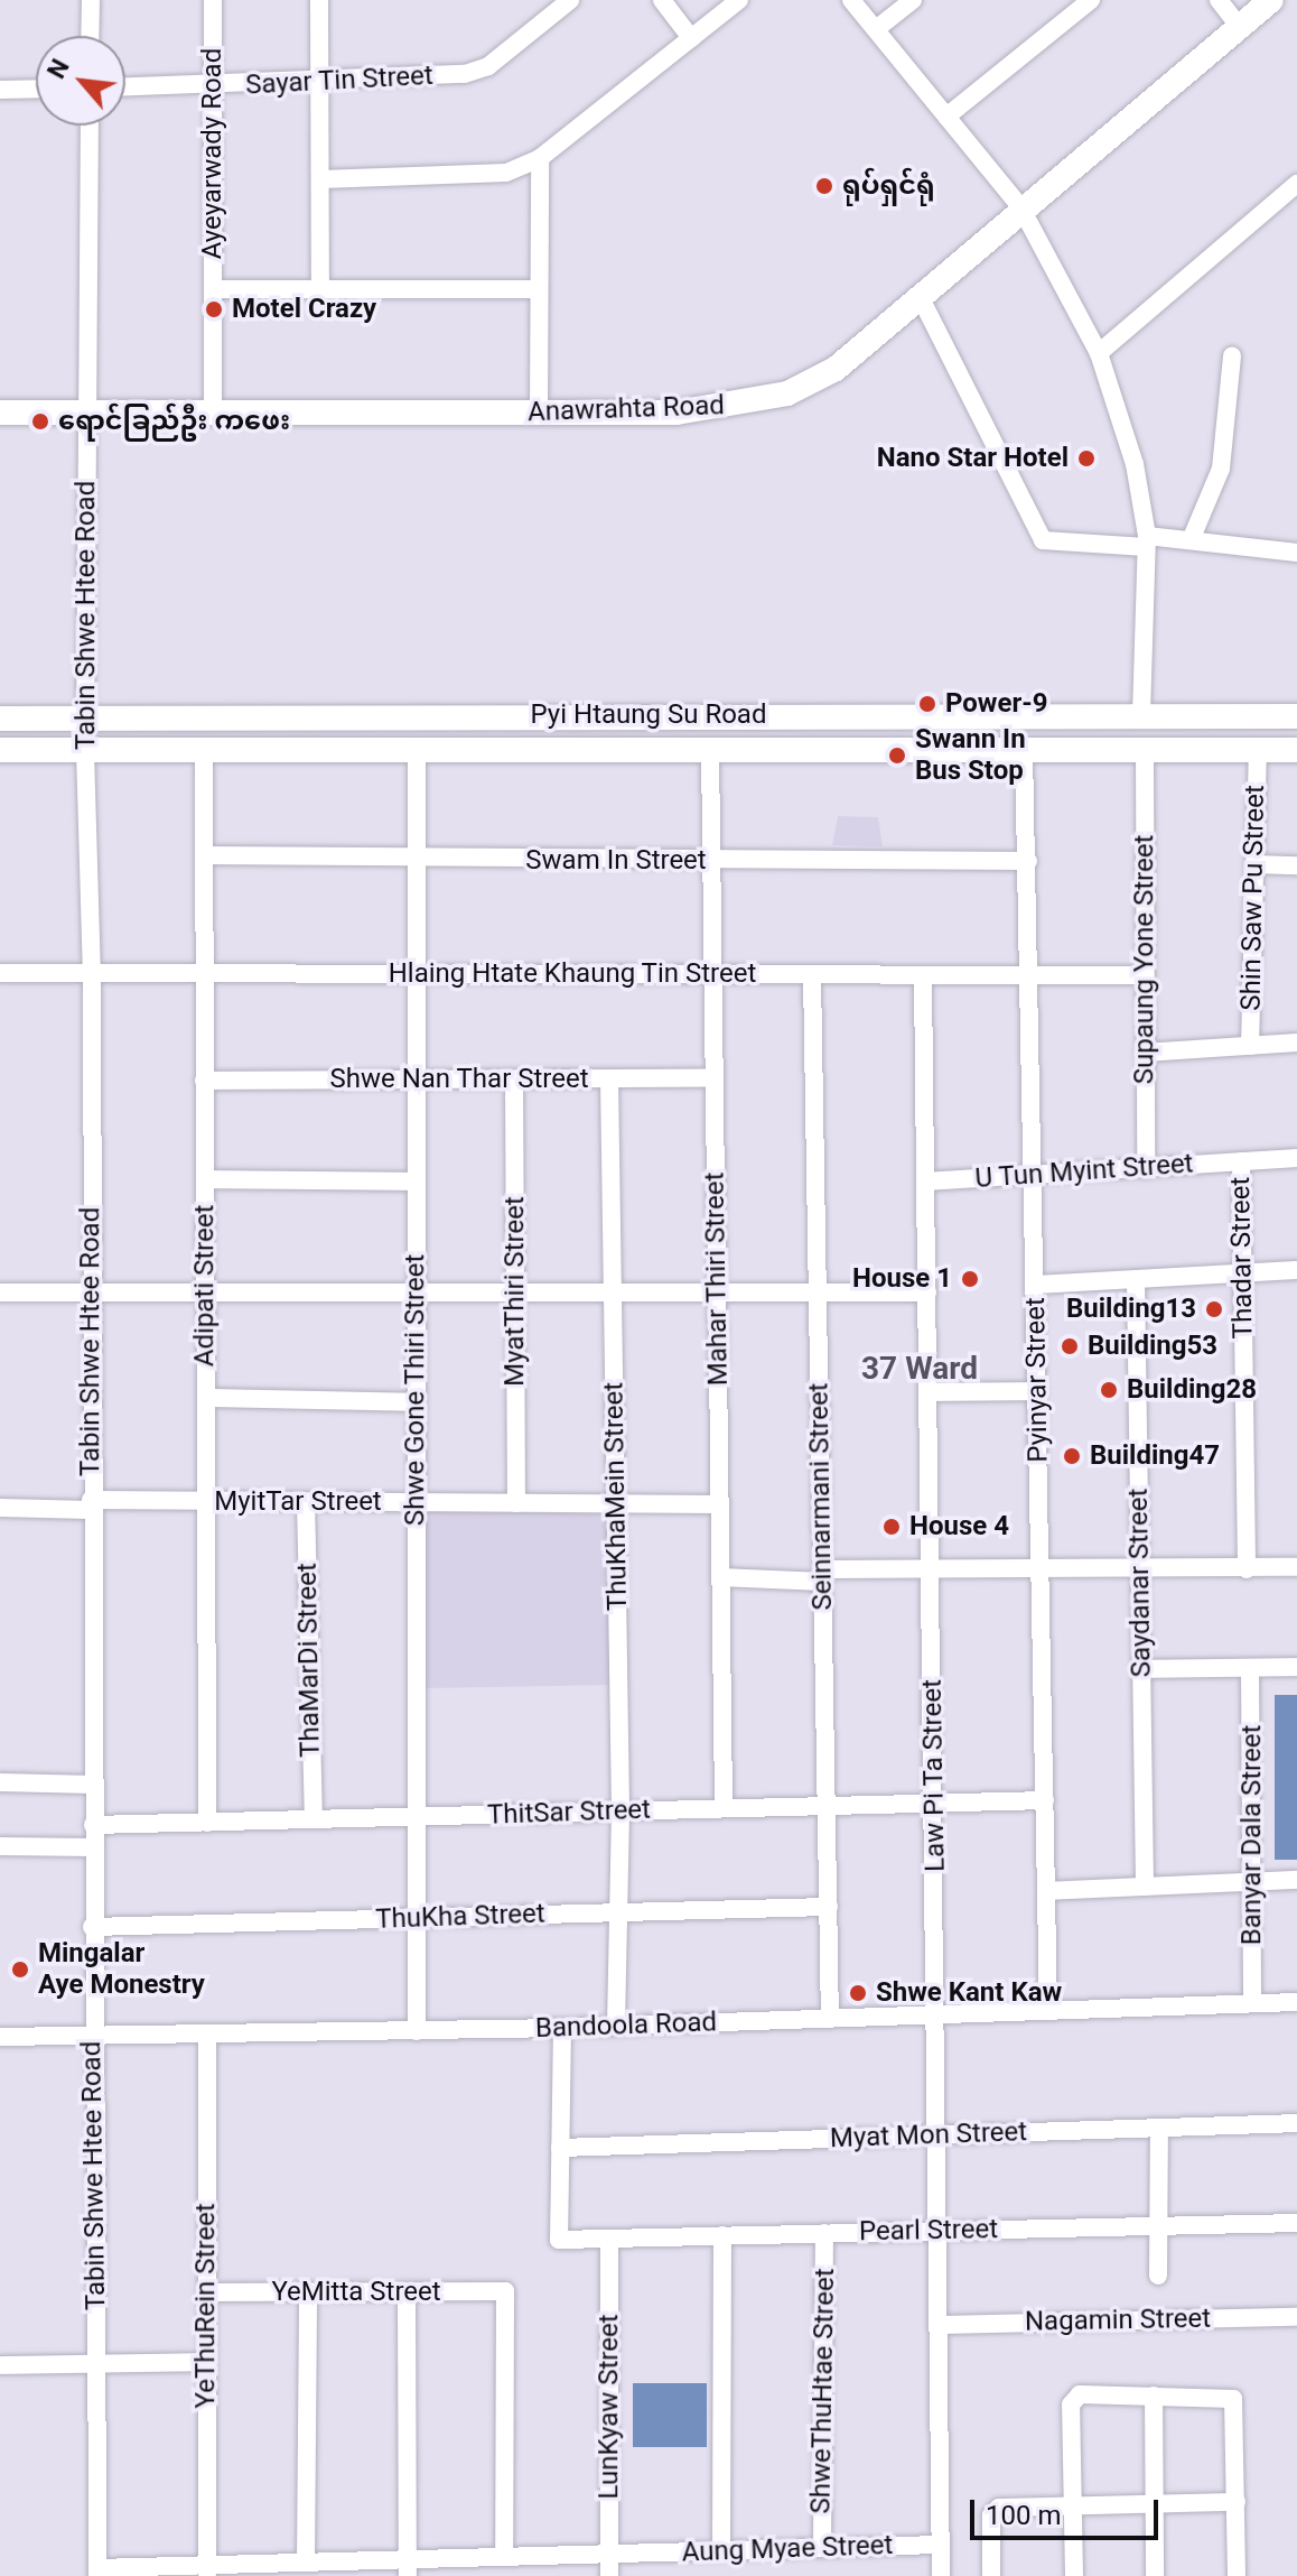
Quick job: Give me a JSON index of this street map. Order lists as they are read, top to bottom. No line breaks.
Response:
{"streets":{"main road":["Anawrahta Road","Pyi Htaung Su Road"],"street":["Sayar Tin Street","Ayeyarwady Road","Tabin Shwe Htee Road","Swam In Street","Shin Saw Pu Street","Supaung Yone Street","Hlaing Htate Khaung Tin Street","Shwe Nan Thar Street","U Tun Myint Street","Thadar Street","Mahar Thiri Street","Adipati Street","MyatThiri Street","Pyinyar Street","Shwe Gone Thiri Street","ThuKhaMein Street","Seinnarmani Street","MyitTar Street","Saydanar Street","ThaMarDi Street","Law Pi Ta Street","ThitSar Street","Banyar Dala Street","ThuKha Street","Bandoola Road","Myat Mon Street","Pearl Street","YeMitta Street","YeThuRein Street","Nagamin Street","ShweThuHtae Street","LunKyaw Street","Aung Myae Street"]},"crossings":[["Sayar Tin Street","Ayeyarwady Road"],["Ayeyarwady Road","Anawrahta Road"],["Anawrahta Road","Tabin Shwe Htee Road"],["Tabin Shwe Htee Road","Pyi Htaung Su Road"],["Tabin Shwe Htee Road","Hlaing Htate Khaung Tin Street"],["Tabin Shwe Htee Road","MyitTar Street"],["Tabin Shwe Htee Road","ThitSar Street"],["Tabin Shwe Htee Road","ThuKha Street"],["Tabin Shwe Htee Road","Bandoola Road"],["Tabin Shwe Htee Road","Aung Myae Street"],["Pyi Htaung Su Road","Shin Saw Pu Street"],["Pyi Htaung Su Road","Supaung Yone Street"],["Pyi Htaung Su Road","Mahar Thiri Street"],["Pyi Htaung Su Road","Adipati Street"],["Pyi Htaung Su Road","Pyinyar Street"],["Pyi Htaung Su Road","Shwe Gone Thiri Street"],["Swam In Street","Mahar Thiri Street"],["Swam In Street","Adipati Street"],["Swam In Street","Pyinyar Street"],["Swam In Street","Shwe Gone Thiri Street"],["Supaung Yone Street","Hlaing Htate Khaung Tin Street"],["Supaung Yone Street","U Tun Myint Street"],["Hlaing Htate Khaung Tin Street","Mahar Thiri Street"],["Hlaing Htate Khaung Tin Street","Adipati Street"],["Hlaing Htate Khaung Tin Street","Pyinyar Street"],["Hlaing Htate Khaung Tin Street","Shwe Gone Thiri Street"],["Hlaing Htate Khaung Tin Street","Seinnarmani Street"],["Hlaing Htate Khaung Tin Street","Law Pi Ta Street"],["Shwe Nan Thar Street","Mahar Thiri Street"],["Shwe Nan Thar Street","Adipati Street"],["Shwe Nan Thar Street","MyatThiri Street"],["Shwe Nan Thar Street","Shwe Gone Thiri Street"],["Shwe Nan Thar Street","ThuKhaMein Street"],["U Tun Myint Street","Thadar Street"],["U Tun Myint Street","Pyinyar Street"],["U Tun Myint Street","Law Pi Ta Street"],["Mahar Thiri Street","MyitTar Street"],["Mahar Thiri Street","ThitSar Street"],["Adipati Street","MyitTar Street"],["Adipati Street","ThitSar Street"],["MyatThiri Street","MyitTar Street"],["Pyinyar Street","ThitSar Street"],["Pyinyar Street","Bandoola Road"],["Shwe Gone Thiri Street","MyitTar Street"],["Shwe Gone Thiri Street","ThitSar Street"],["Shwe Gone Thiri Street","ThuKha Street"],["Shwe Gone Thiri Street","Bandoola Road"],["ThuKhaMein Street","MyitTar Street"],["ThuKhaMein Street","ThitSar Street"],["ThuKhaMein Street","ThuKha Street"],["ThuKhaMein Street","Bandoola Road"],["Seinnarmani Street","ThitSar Street"],["Seinnarmani Street","ThuKha Street"],["Seinnarmani Street","Bandoola Road"],["MyitTar Street","ThaMarDi Street"],["ThaMarDi Street","ThitSar Street"],["Law Pi Ta Street","ThitSar Street"],["Law Pi Ta Street","Bandoola Road"],["Law Pi Ta Street","Myat Mon Street"],["Law Pi Ta Street","Pearl Street"],["Law Pi Ta Street","Nagamin Street"],["Law Pi Ta Street","Aung Myae Street"],["Banyar Dala Street","Bandoola Road"],["Bandoola Road","YeThuRein Street"],["Myat Mon Street","Pearl Street"],["Pearl Street","ShweThuHtae Street"],["Pearl Street","LunKyaw Street"],["YeMitta Street","YeThuRein Street"],["YeMitta Street","Aung Myae Street"],["YeThuRein Street","Aung Myae Street"],["ShweThuHtae Street","Aung Myae Street"],["LunKyaw Street","Aung Myae Street"]],"districts":["37 Ward"],"places":["ရုပ်ရှင်ရုံ","Motel Crazy","ရောင်ခြည်ဦး ကဖေး","Nano Star Hotel","Power-9","Swann In Bus Stop","House 1","Building13","Building53","Building28","Building47","House 4","Mingalar Aye Monestry","Shwe Kant Kaw"],"scale_bar":"100 m","north":"top left"}
